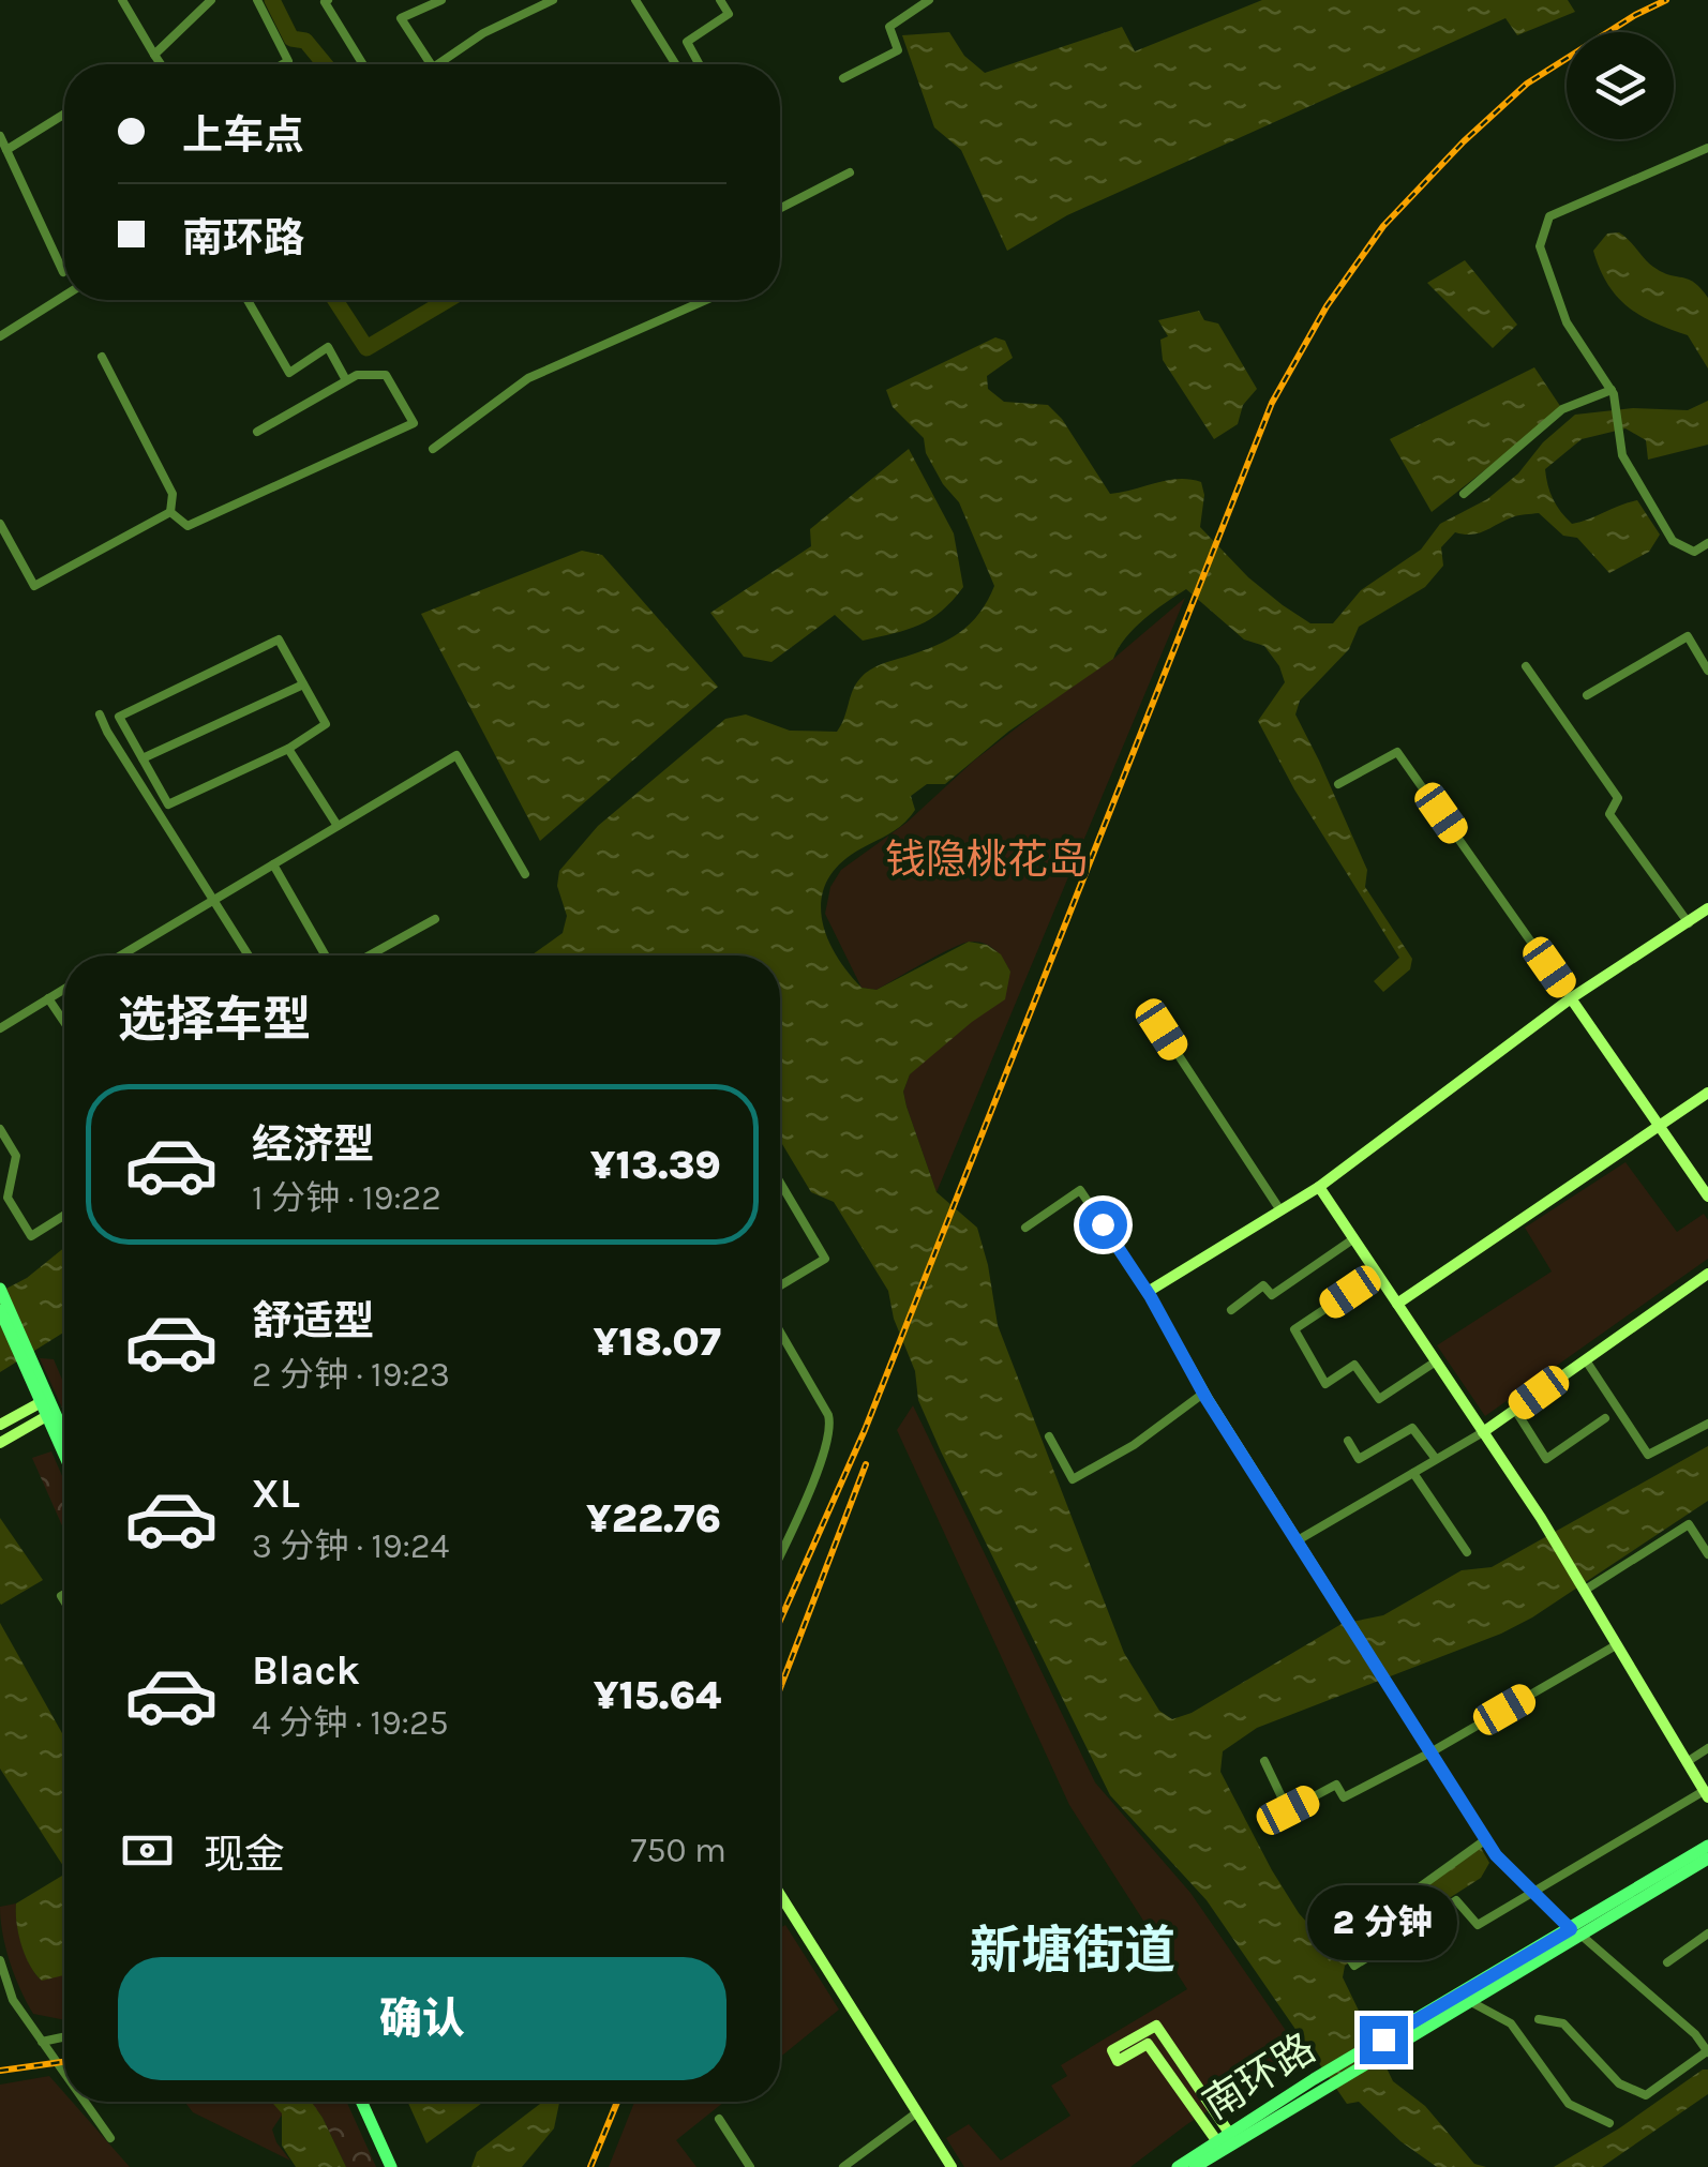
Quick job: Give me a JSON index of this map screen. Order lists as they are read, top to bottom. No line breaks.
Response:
{"streets":{"main road":["南环路"]},"districts":["新塘街道"],"parks":["钱隐桃花岛"],"page":{"banner":["上车点","南环路"],"heading":"选择车型","list":[{"name":"经济型","note":"1 分钟 · 19:22","value":"¥13.39"},{"name":"舒适型","note":"2 分钟 · 19:23","value":"¥18.07"},{"name":"XL","note":"3 分钟 · 19:24","value":"¥22.76"},{"name":"Black","note":"4 分钟 · 19:25","value":"¥15.64"}],"pay":["现金","750 m"],"bubble":"2 分钟","buttons":"确认"}}
